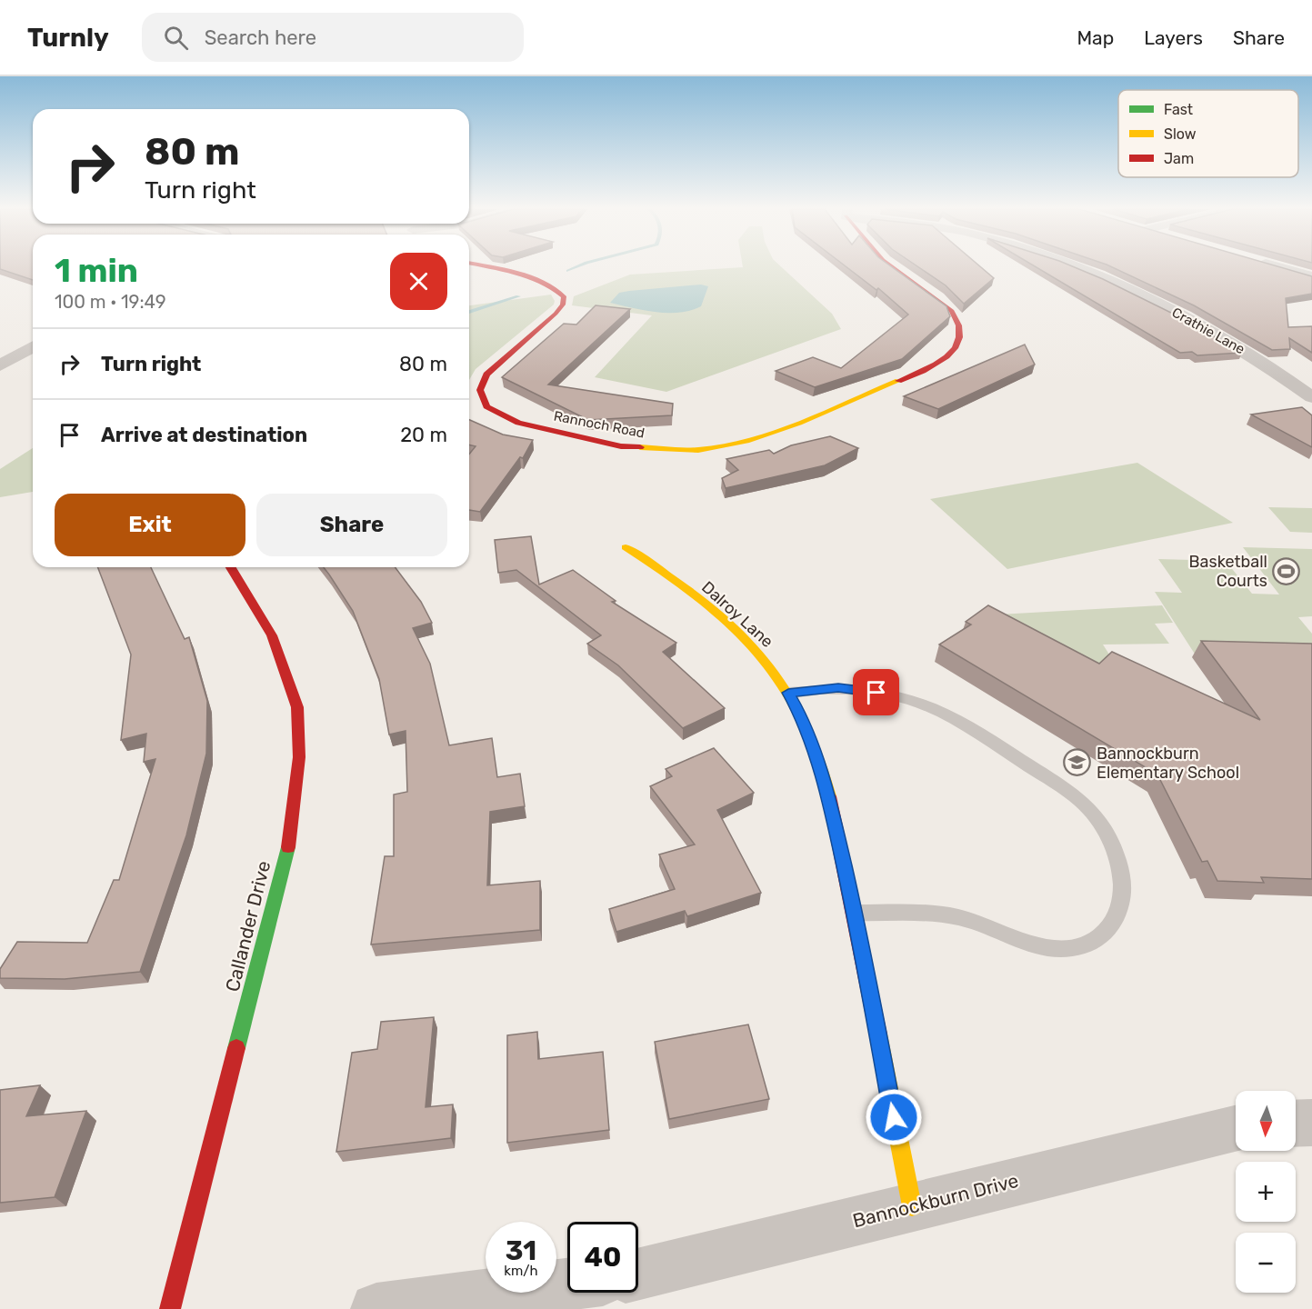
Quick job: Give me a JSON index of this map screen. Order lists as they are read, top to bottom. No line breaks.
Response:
{"streets":{"street":["Crathie Lane","Rannoch Road","Dalroy Lane","Callander Drive","Bannockburn Drive"]},"crossings":[["Dalroy Lane","Bannockburn Drive"]],"places":{"sports":["Basketball Courts"],"school or university":["Bannockburn Elementary School"]},"legend":["Fast","Slow","Jam"],"north":"bottom","page":{"header":"Turnly","search":"Search here","nav":["Map","Layers","Share"],"turn":["80 m","Turn right"],"heading":["1 min","100 m · 19:49"],"list":[{"name":"Turn right","value":"80 m"},{"name":"Arrive at destination","value":"20 m"}],"buttons":["Exit","Share"],"map_buttons":["+","−"],"speed":"31 km/h","limit":"40"}}
